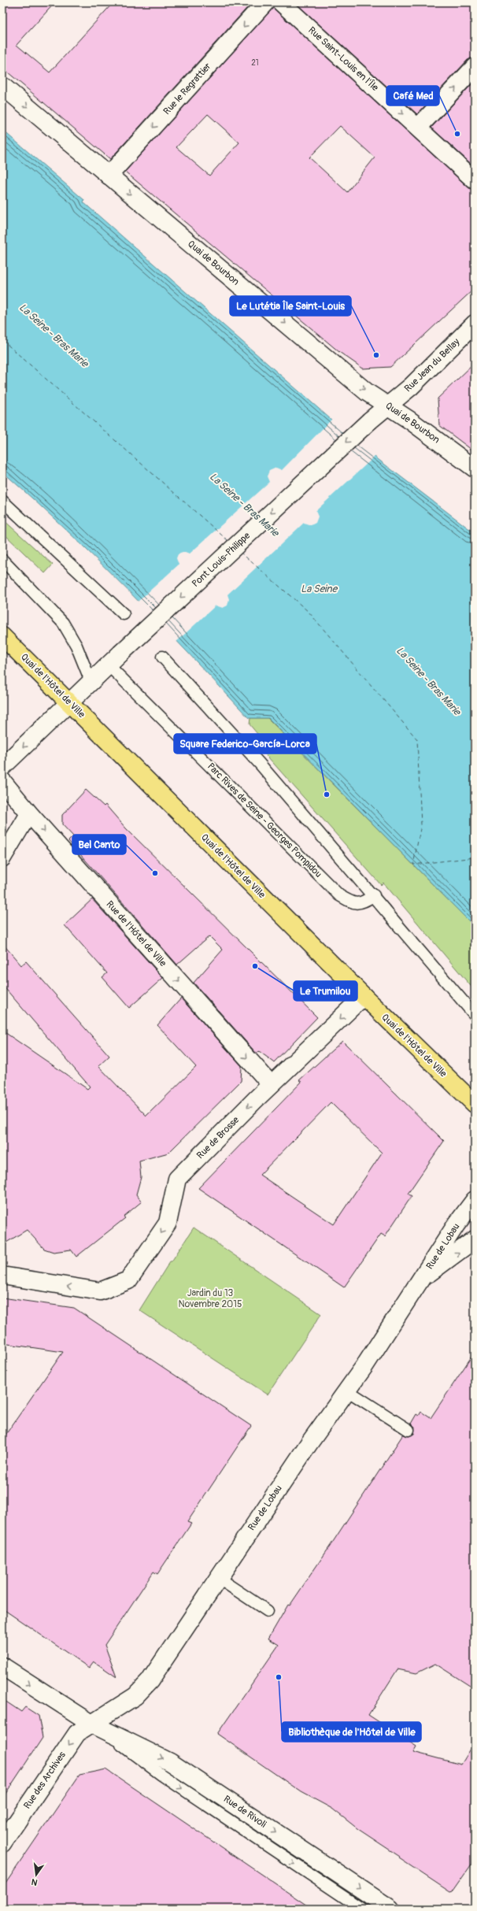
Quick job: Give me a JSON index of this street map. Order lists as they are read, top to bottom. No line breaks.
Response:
{"streets":{"main road":["Quai de l'Hôtel de Ville"],"street":["Rue Saint-Louis en l'Île","Rue le Regrattier","Quai de Bourbon","Rue Jean du Bellay","Pont Louis-Philippe","Rue de l'Hôtel de Ville","Rue de Brosse","Rue de Lobau","Rue des Archives","Rue de Rivoli"],"lane":["Parc Rives de Seine - Georges Pompidou"]},"crossings":[["Rue le Regrattier","Quai de Bourbon"],["Quai de Bourbon","Rue Jean du Bellay"],["Quai de Bourbon","Pont Louis-Philippe"],["Rue Jean du Bellay","Pont Louis-Philippe"],["Pont Louis-Philippe","Quai de l'Hôtel de Ville"],["Pont Louis-Philippe","Parc Rives de Seine - Georges Pompidou"],["Quai de l'Hôtel de Ville","Rue de Brosse"],["Rue de l'Hôtel de Ville","Rue de Brosse"],["Rue de Lobau","Rue des Archives"],["Rue de Lobau","Rue de Rivoli"],["Rue des Archives","Rue de Rivoli"]],"one_way":["Rue Saint-Louis en l'Île","Rue le Regrattier","Quai de Bourbon","Pont Louis-Philippe","Rue de l'Hôtel de Ville","Rue de Brosse","Rue des Archives","Rue de Rivoli"],"water":["La Seine - Bras Marie","La Seine"],"parks":["Jardin du 13 Novembre 2015"],"places":["Café Med","Le Lutétia Île Saint-Louis","Square Federico-García-Lorca","Bel Canto","Le Trumilou","Bibliothèque de l'Hôtel de Ville"],"house_numbers":["21"],"north":"bottom"}
